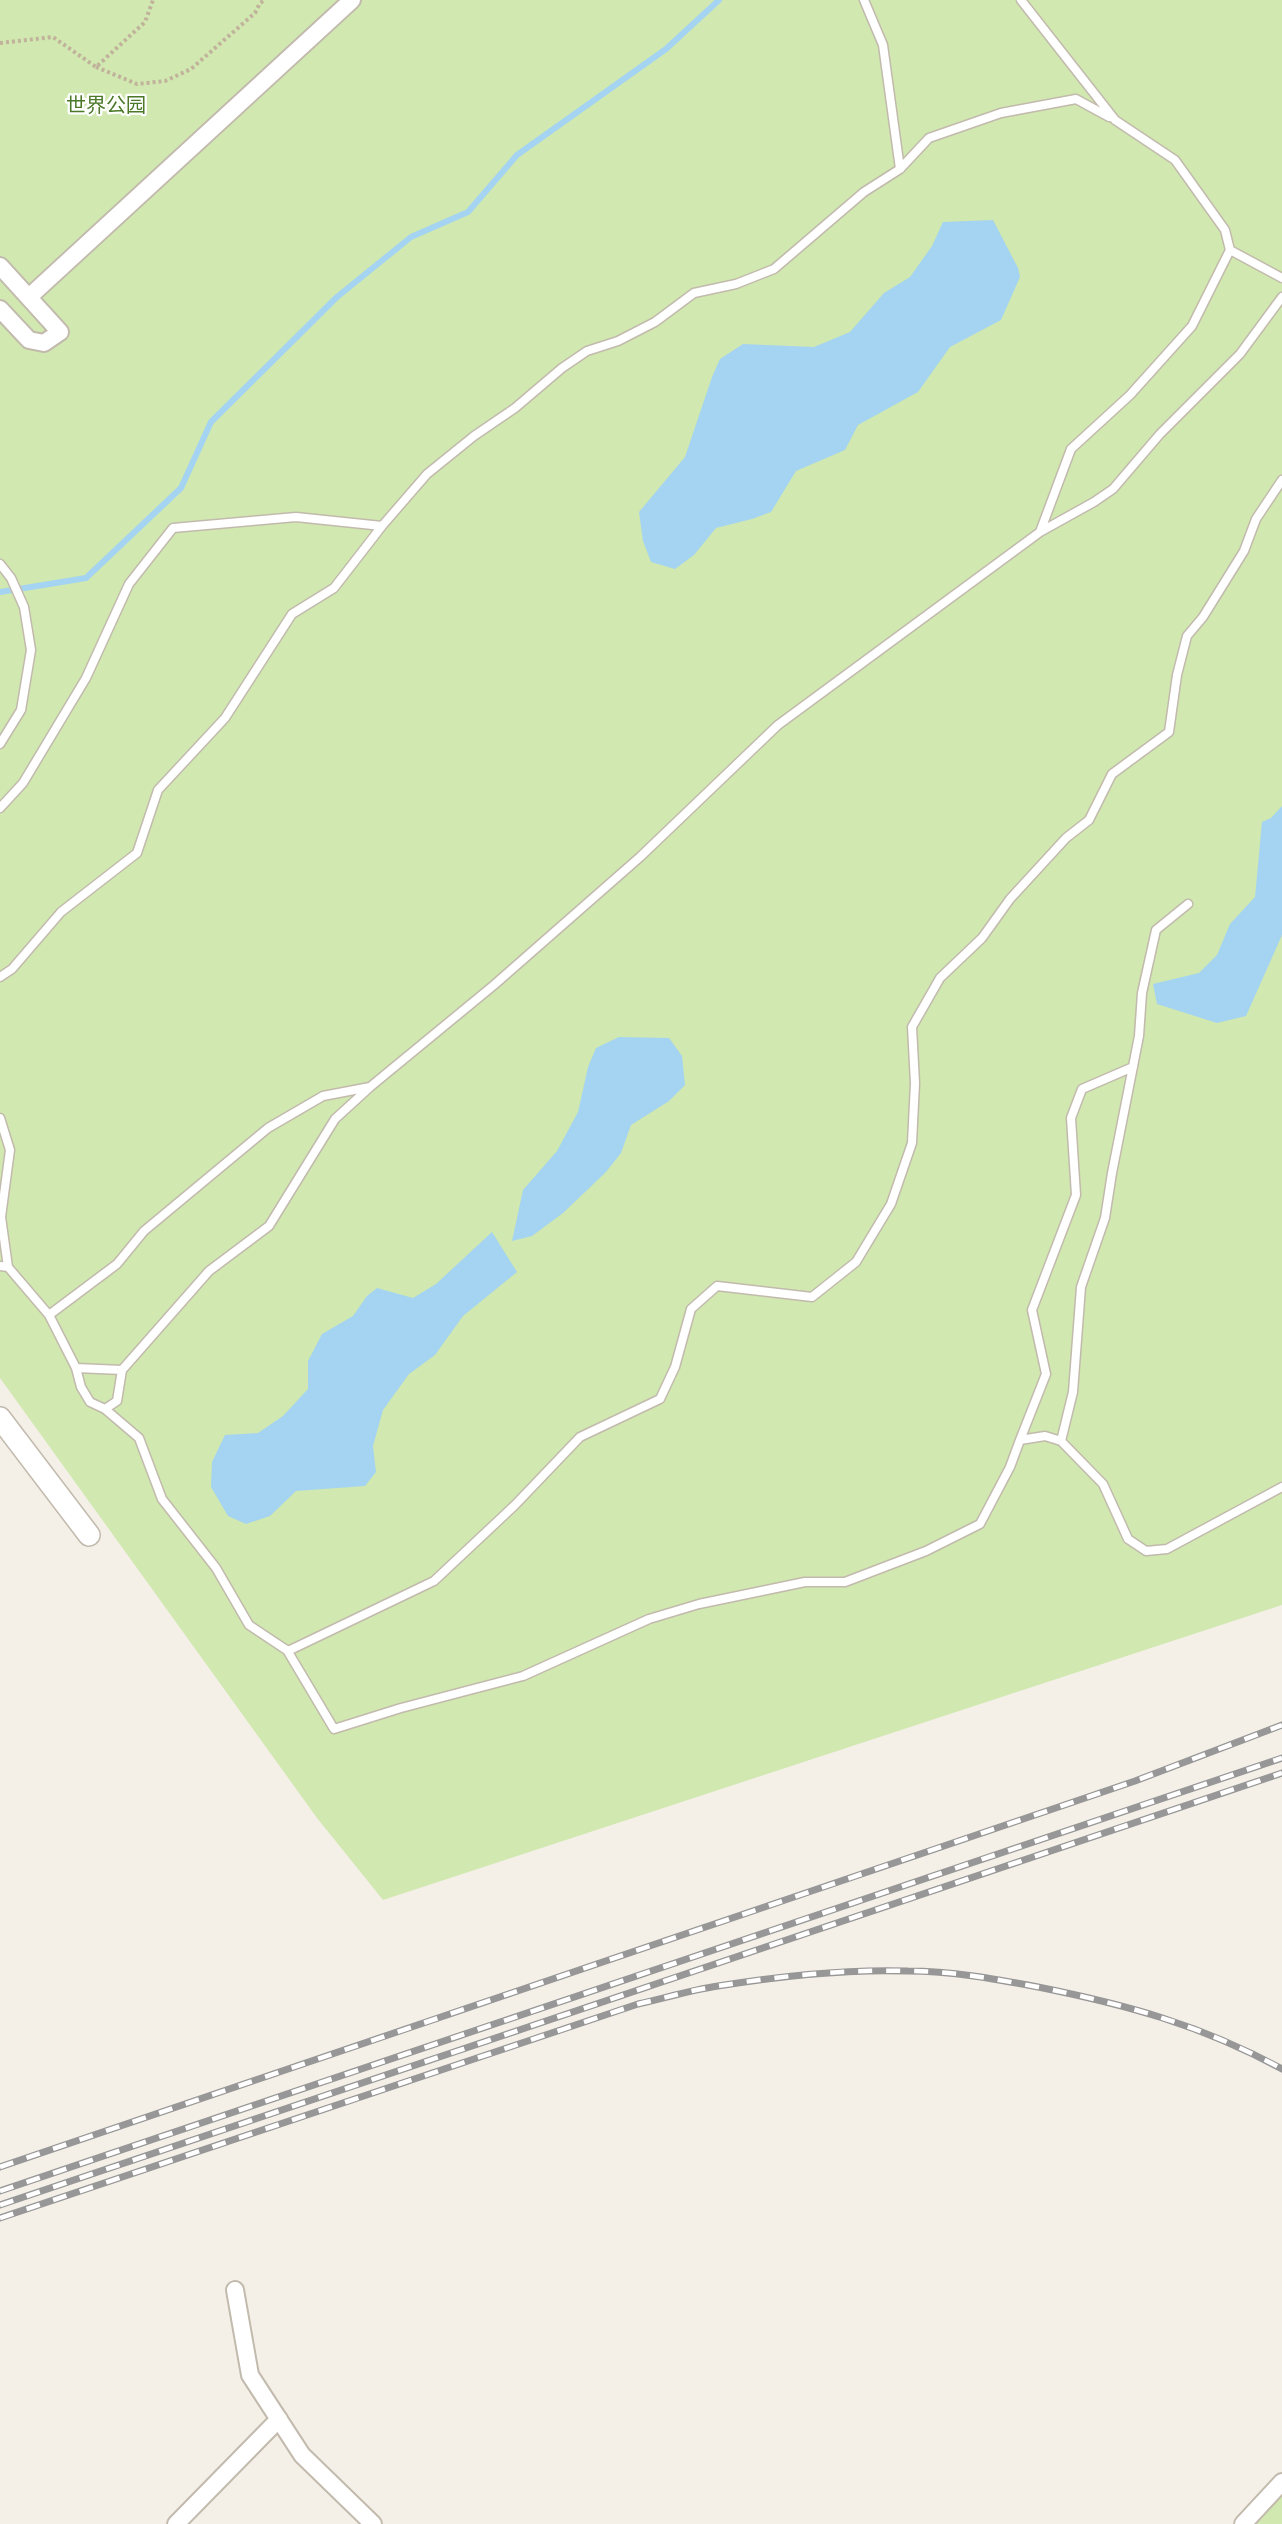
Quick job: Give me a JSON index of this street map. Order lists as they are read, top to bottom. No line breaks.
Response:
{"parks":["世界公园"]}
